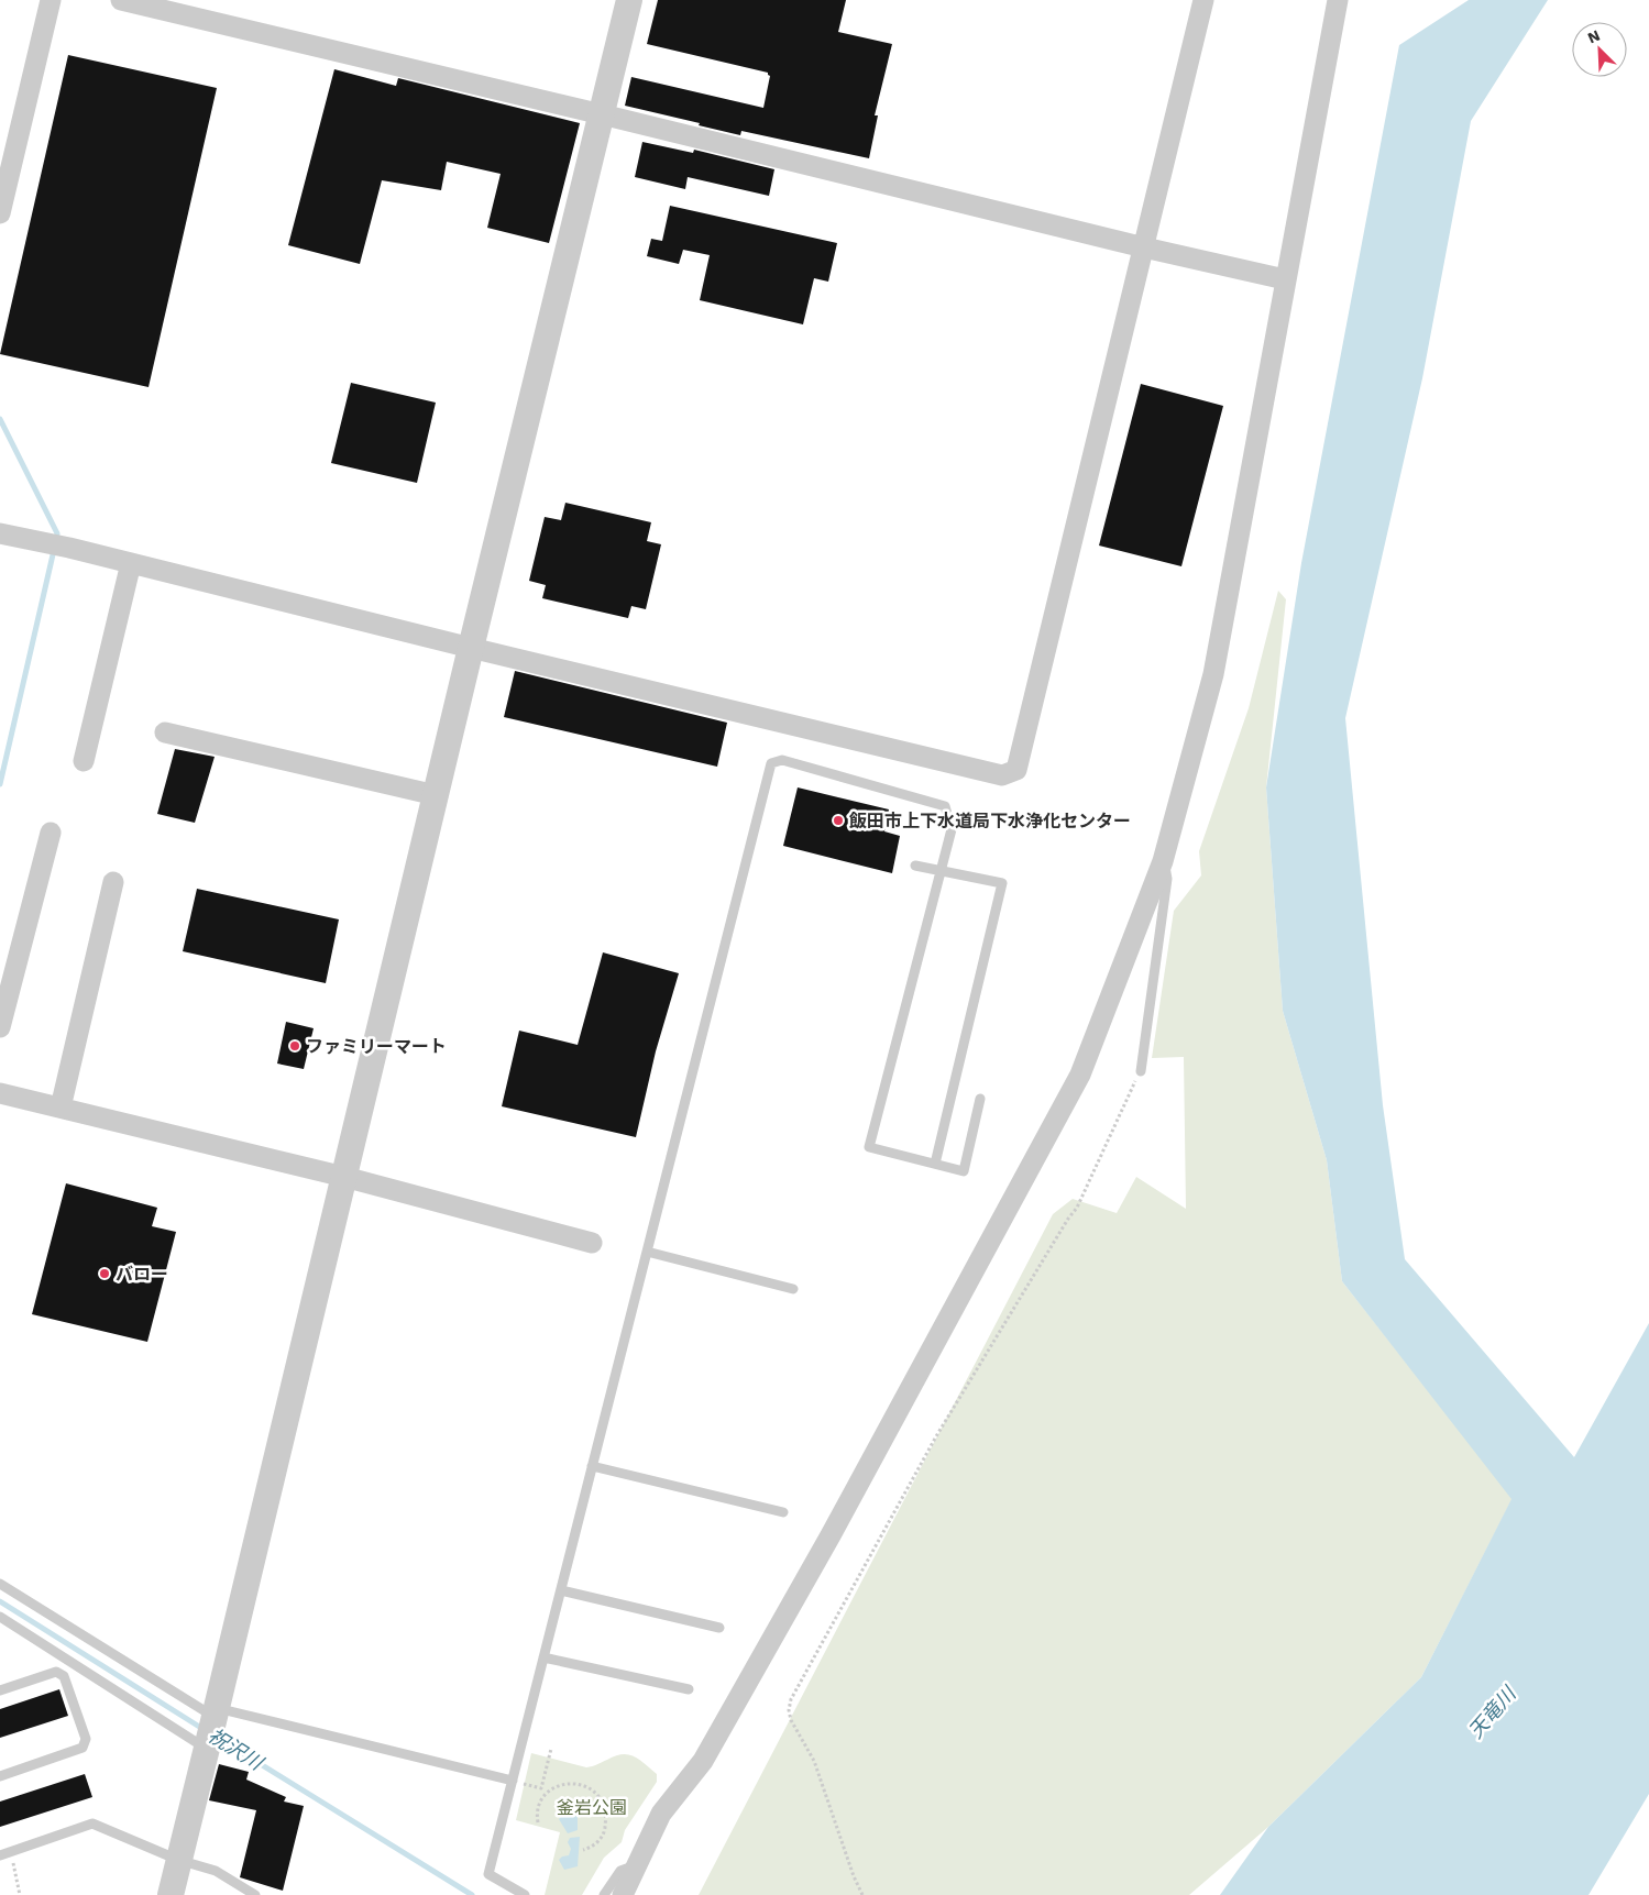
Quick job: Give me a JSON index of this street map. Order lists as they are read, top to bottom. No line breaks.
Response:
{"water":["天竜川","祝沢川"],"parks":["釜岩公園"],"places":["飯田市上下水道局下水浄化センター","ファミリーマート","バロー"],"north":"top left"}
